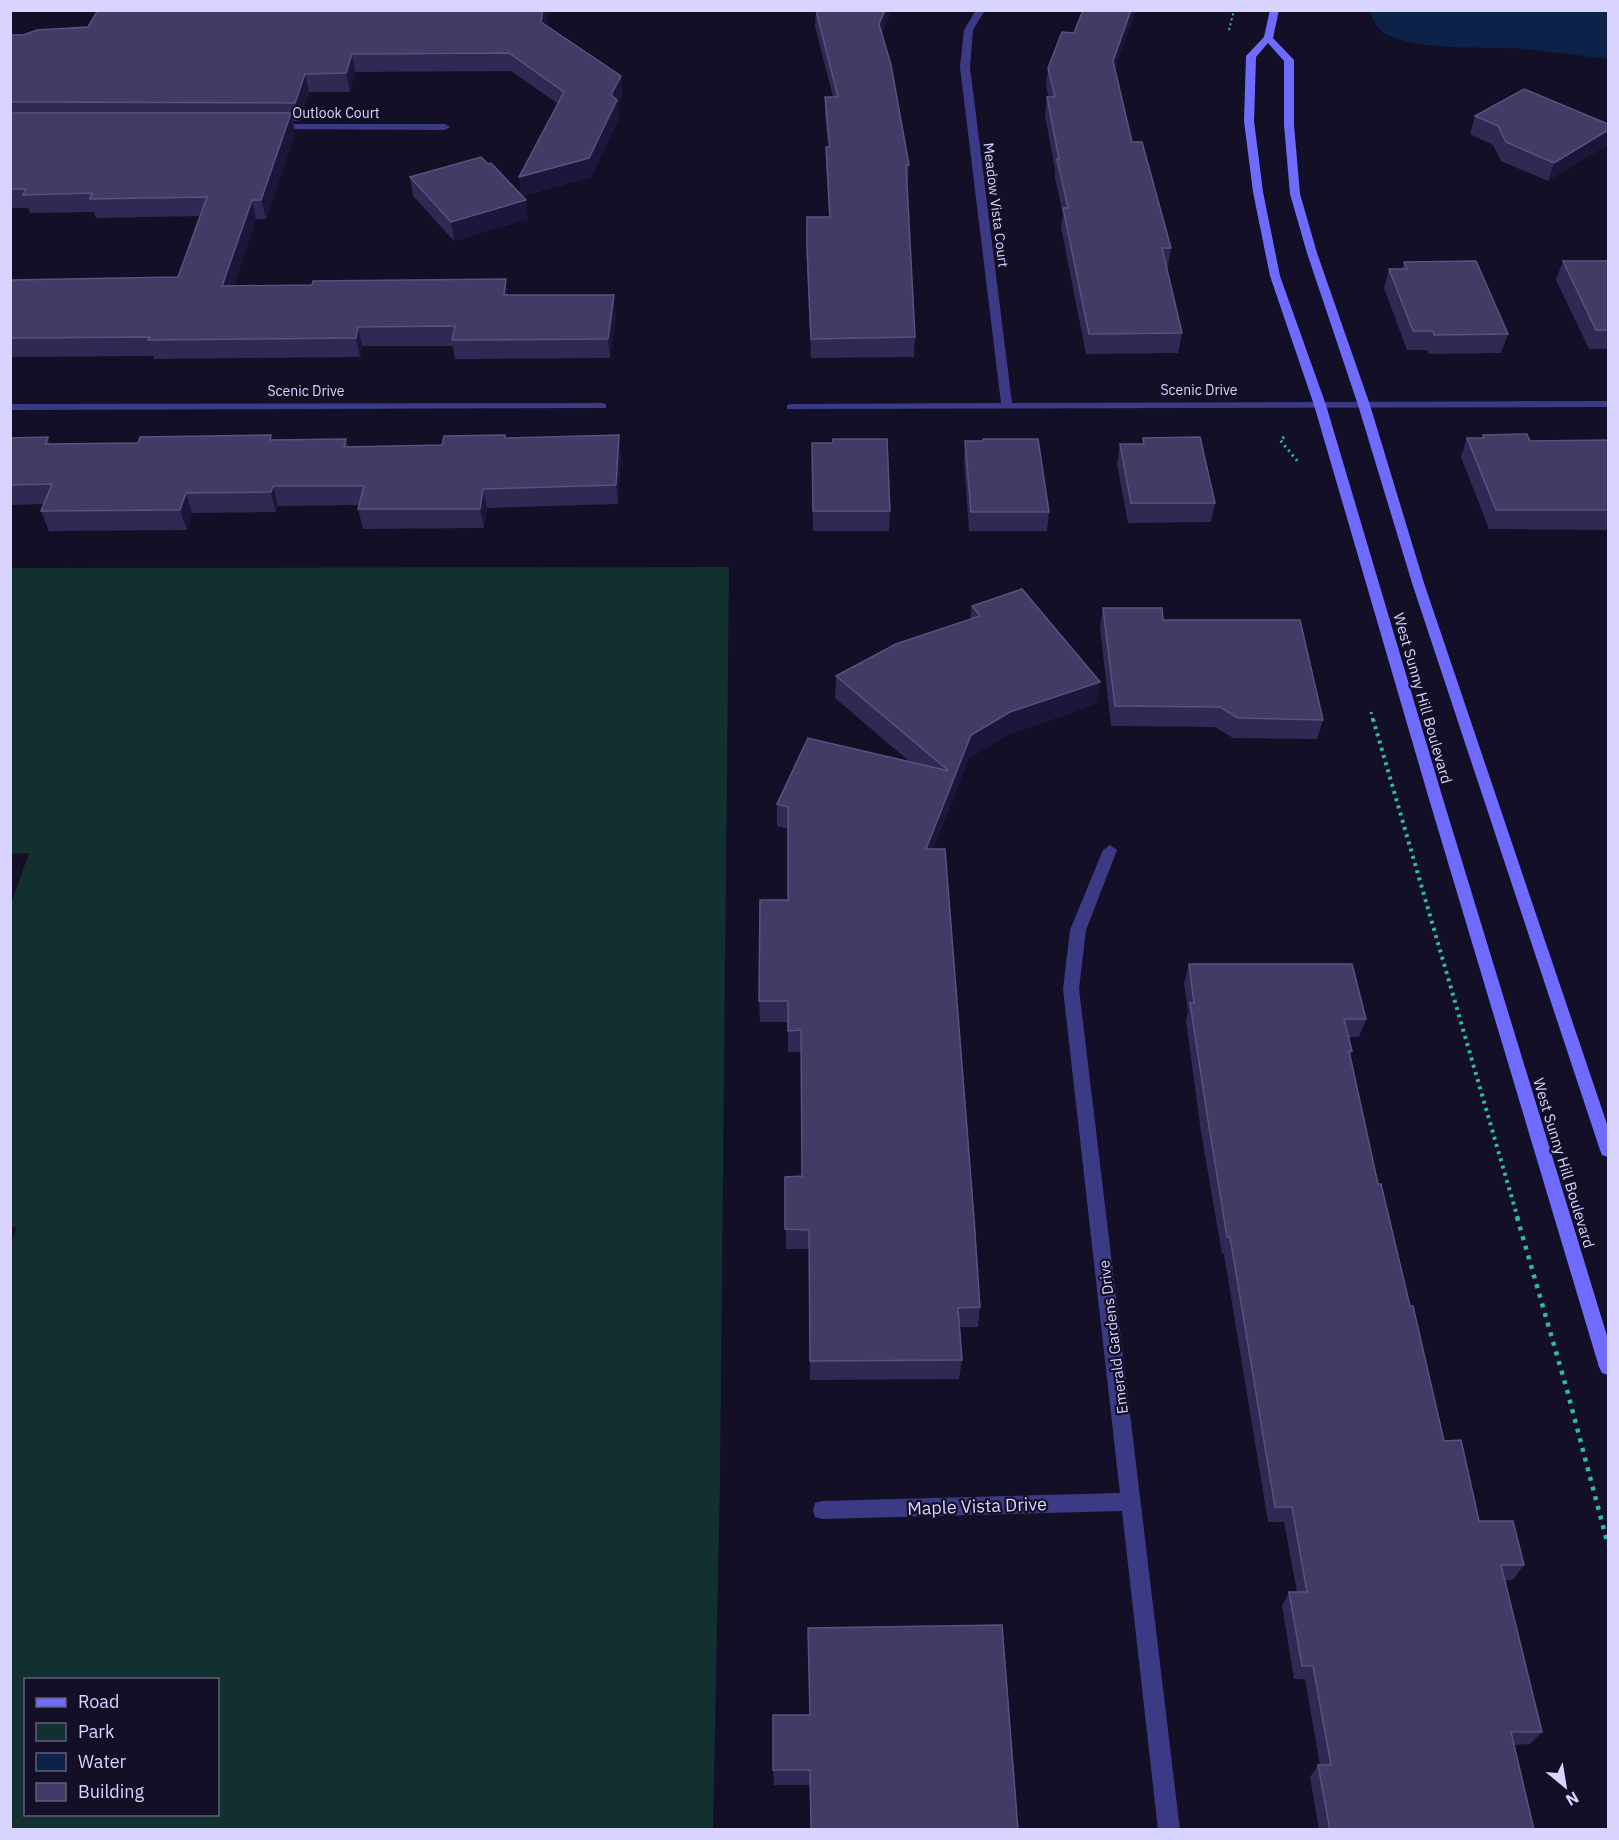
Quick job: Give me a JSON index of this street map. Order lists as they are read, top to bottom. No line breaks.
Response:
{"streets":{"street":["Outlook Court","Meadow Vista Court","Scenic Drive","West Sunny Hill Boulevard","Emerald Gardens Drive","Maple Vista Drive"]},"crossings":[["Meadow Vista Court","Scenic Drive"],["Scenic Drive","West Sunny Hill Boulevard"],["Emerald Gardens Drive","Maple Vista Drive"]],"legend":["Road","Park","Water","Building"],"north":"bottom right"}
